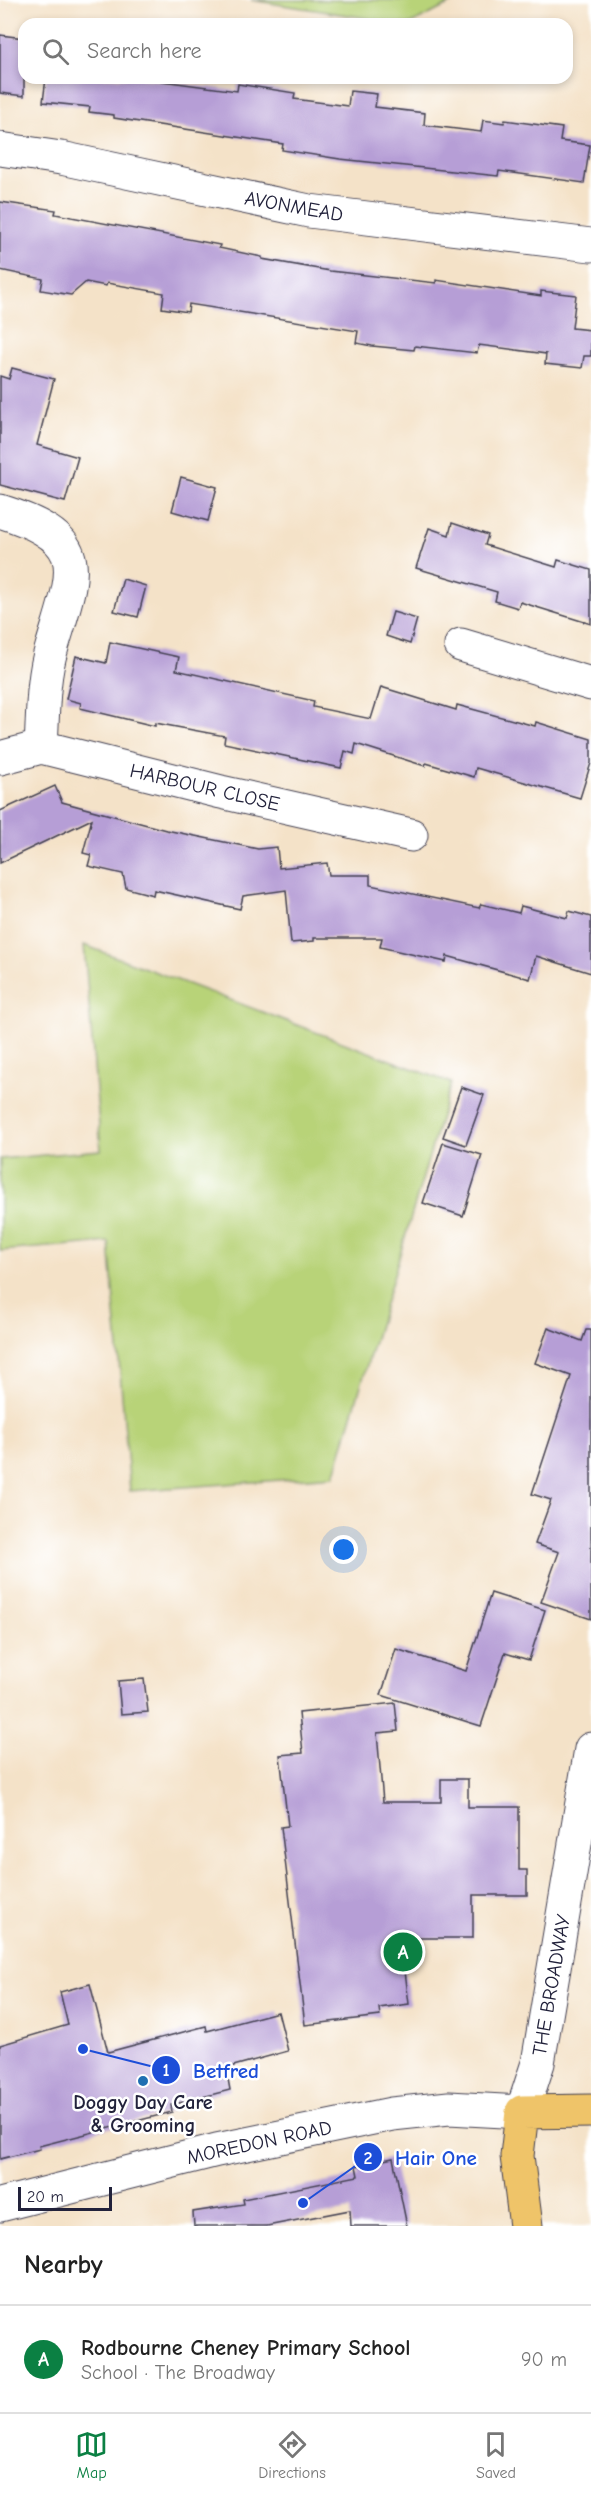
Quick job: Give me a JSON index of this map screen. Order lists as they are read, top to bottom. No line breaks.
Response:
{"streets":{"street":["AVONMEAD","HARBOUR CLOSE","THE BROADWAY","MOREDON ROAD"]},"crossings":[["THE BROADWAY","MOREDON ROAD"]],"places":["Betfred","Doggy Day Care & Grooming","Hair One"],"scale_bar":"20 m","page":{"search":"Search here","pins":"A","scale":"20 m","heading":"Nearby","list":[{"mark":"A","name":"Rodbourne Cheney Primary School","note":"School · The Broadway","value":"90 m"}],"nav":["Map","Directions","Saved"]}}
